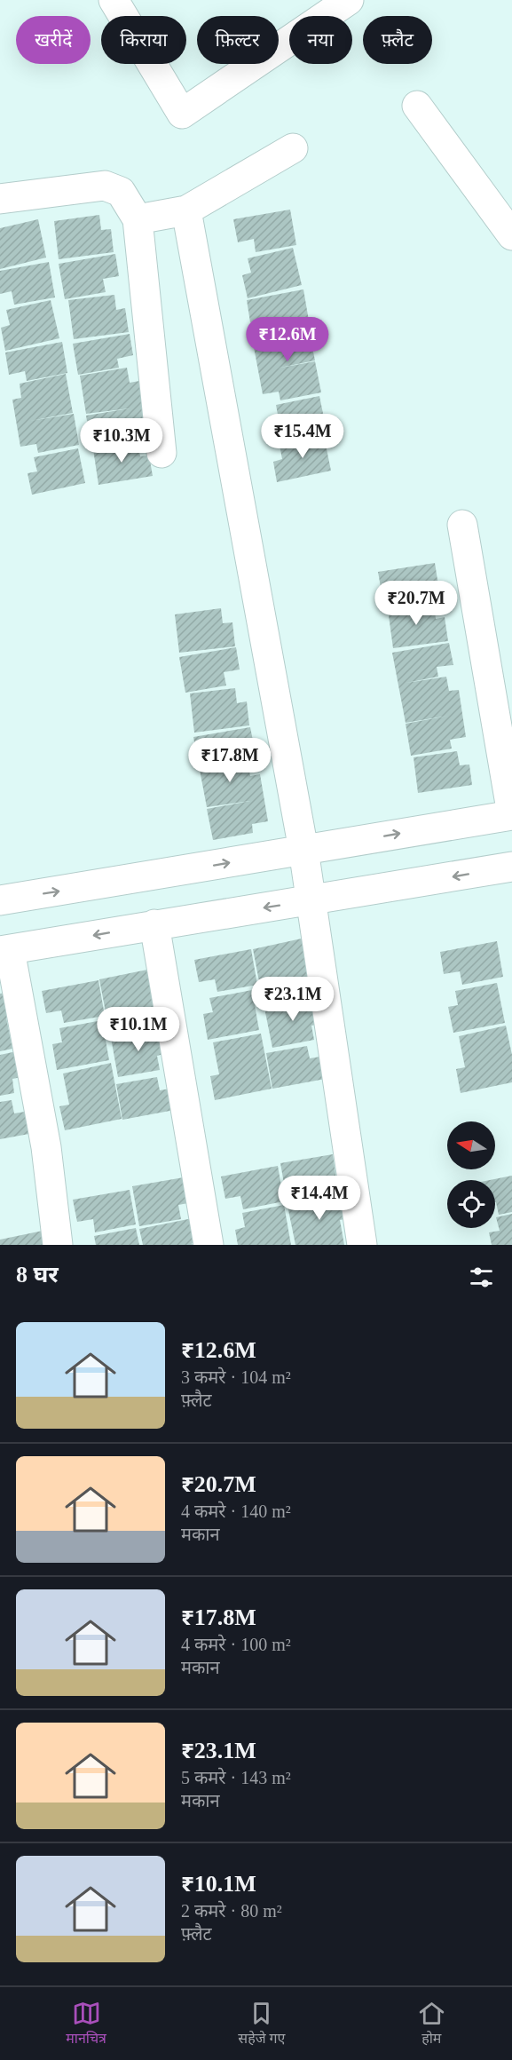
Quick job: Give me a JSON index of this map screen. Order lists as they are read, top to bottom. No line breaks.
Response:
{"north":"left","page":{"chip":["खरीदें","किराया","फ़िल्टर","नया","फ़्लैट"],"price":["₹12.6M","₹15.4M","₹10.3M","₹20.7M","₹17.8M","₹23.1M","₹10.1M","₹14.4M"],"heading":"8 घर","list":[{"name":"₹12.6M","note":"3 कमरे · 104 m² · फ़्लैट"},{"name":"₹20.7M","note":"4 कमरे · 140 m² · मकान"},{"name":"₹17.8M","note":"4 कमरे · 100 m² · मकान"},{"name":"₹23.1M","note":"5 कमरे · 143 m² · मकान"},{"name":"₹10.1M","note":"2 कमरे · 80 m² · फ़्लैट"}],"tabs":["मानचित्र","सहेजे गए","होम"]}}
